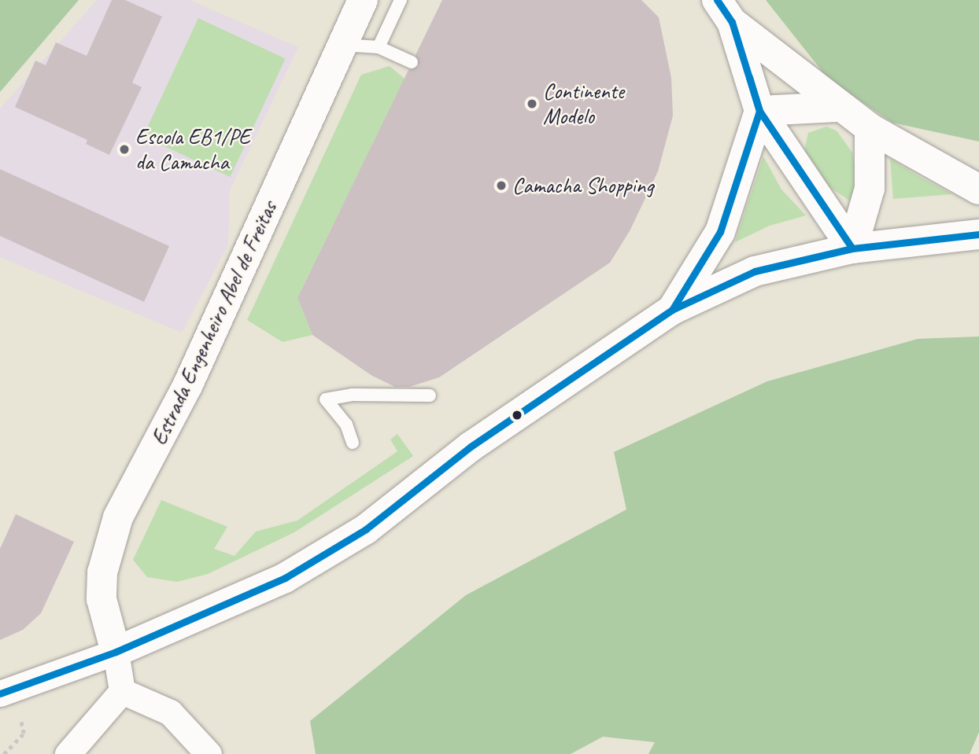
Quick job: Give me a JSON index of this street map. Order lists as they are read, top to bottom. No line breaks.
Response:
{"streets":{"main road":["Estrada Engenheiro Abel de Freitas"]},"places":["Continente Modelo","Escola EB1/PE da Camacha","Camacha Shopping"]}
